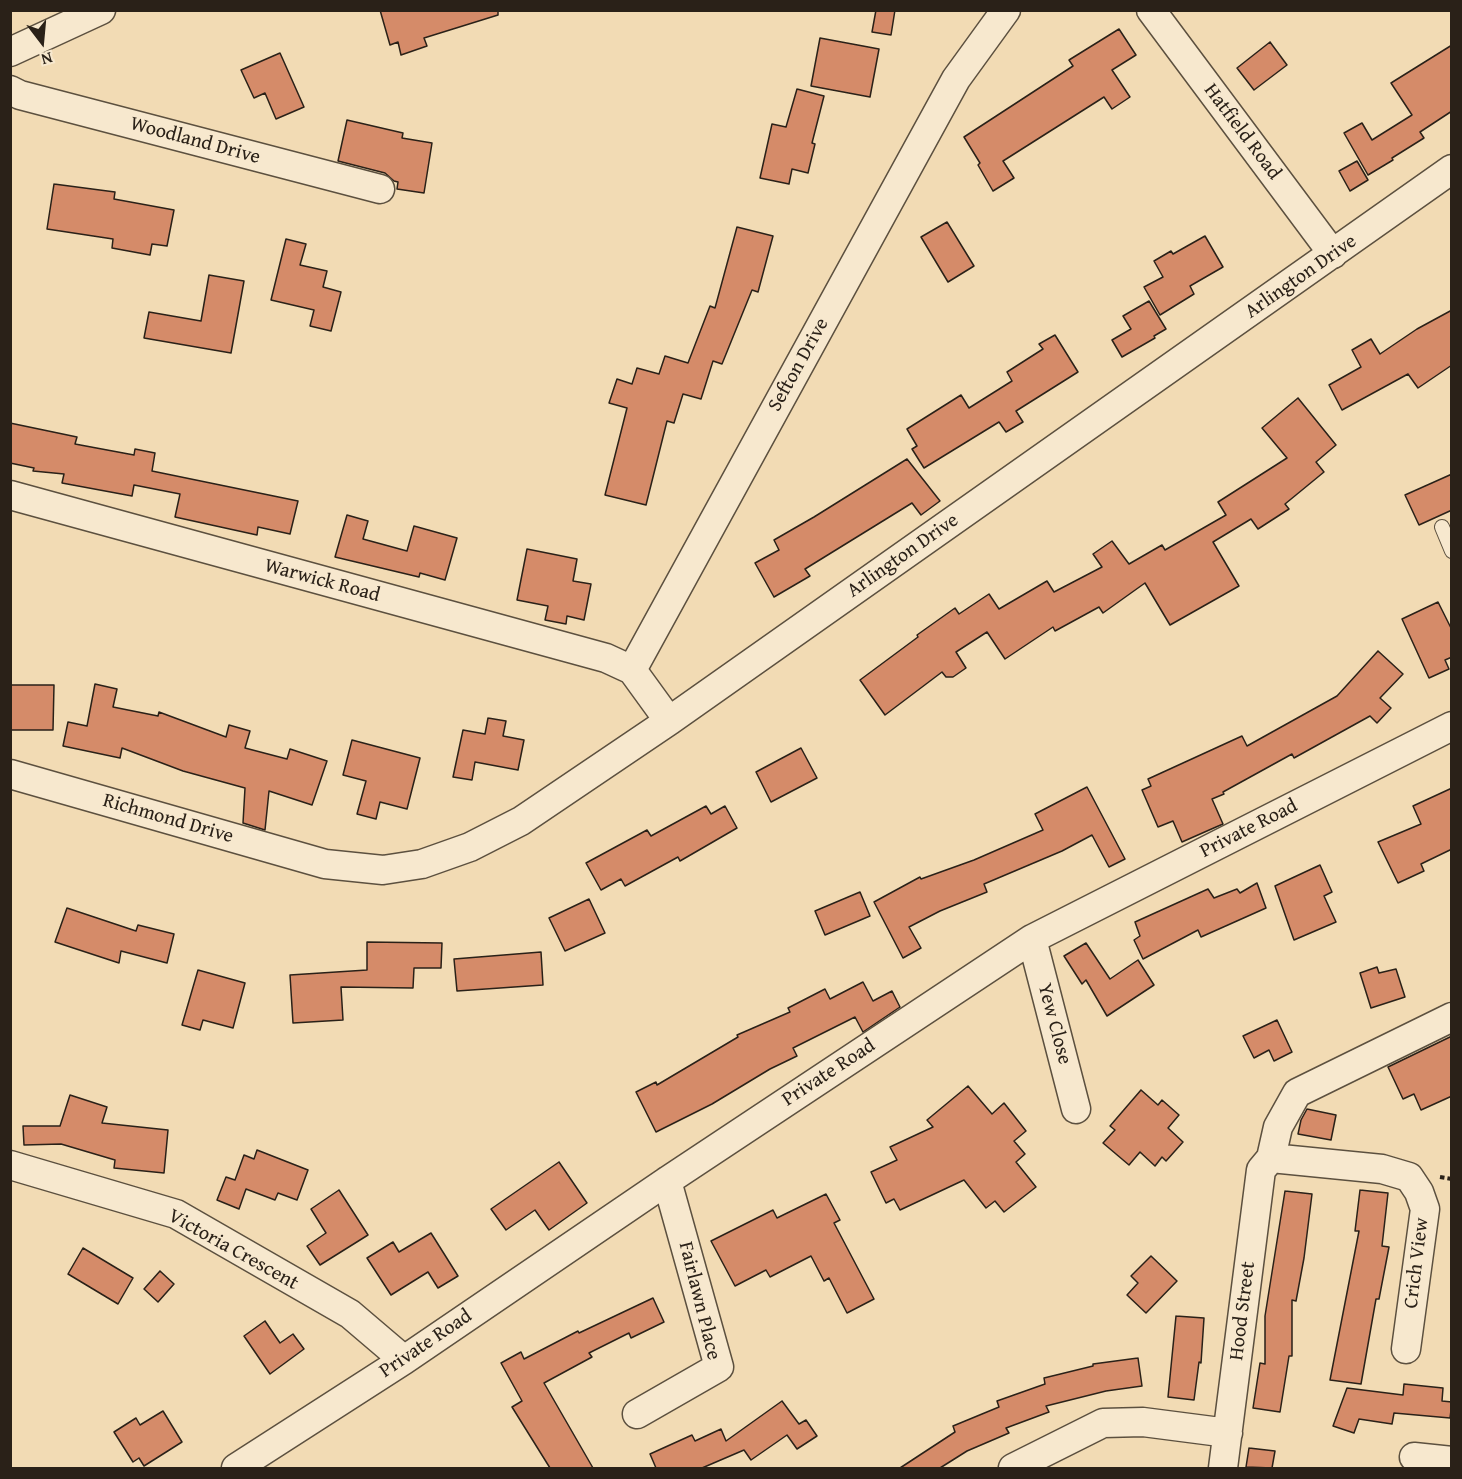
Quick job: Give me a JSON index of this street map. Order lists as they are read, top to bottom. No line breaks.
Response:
{"streets":{"street":["Hatfield Road","Woodland Drive","Arlington Drive","Sefton Drive","Warwick Road","Richmond Drive","Private Road","Yew Close","Victoria Crescent","Crich View","Fairlawn Place","Hood Street"]},"crossings":[["Hatfield Road","Arlington Drive"],["Arlington Drive","Richmond Drive"],["Sefton Drive","Warwick Road"],["Private Road","Yew Close"],["Private Road","Victoria Crescent"],["Private Road","Fairlawn Place"],["Crich View","Hood Street"]],"north":"bottom"}
